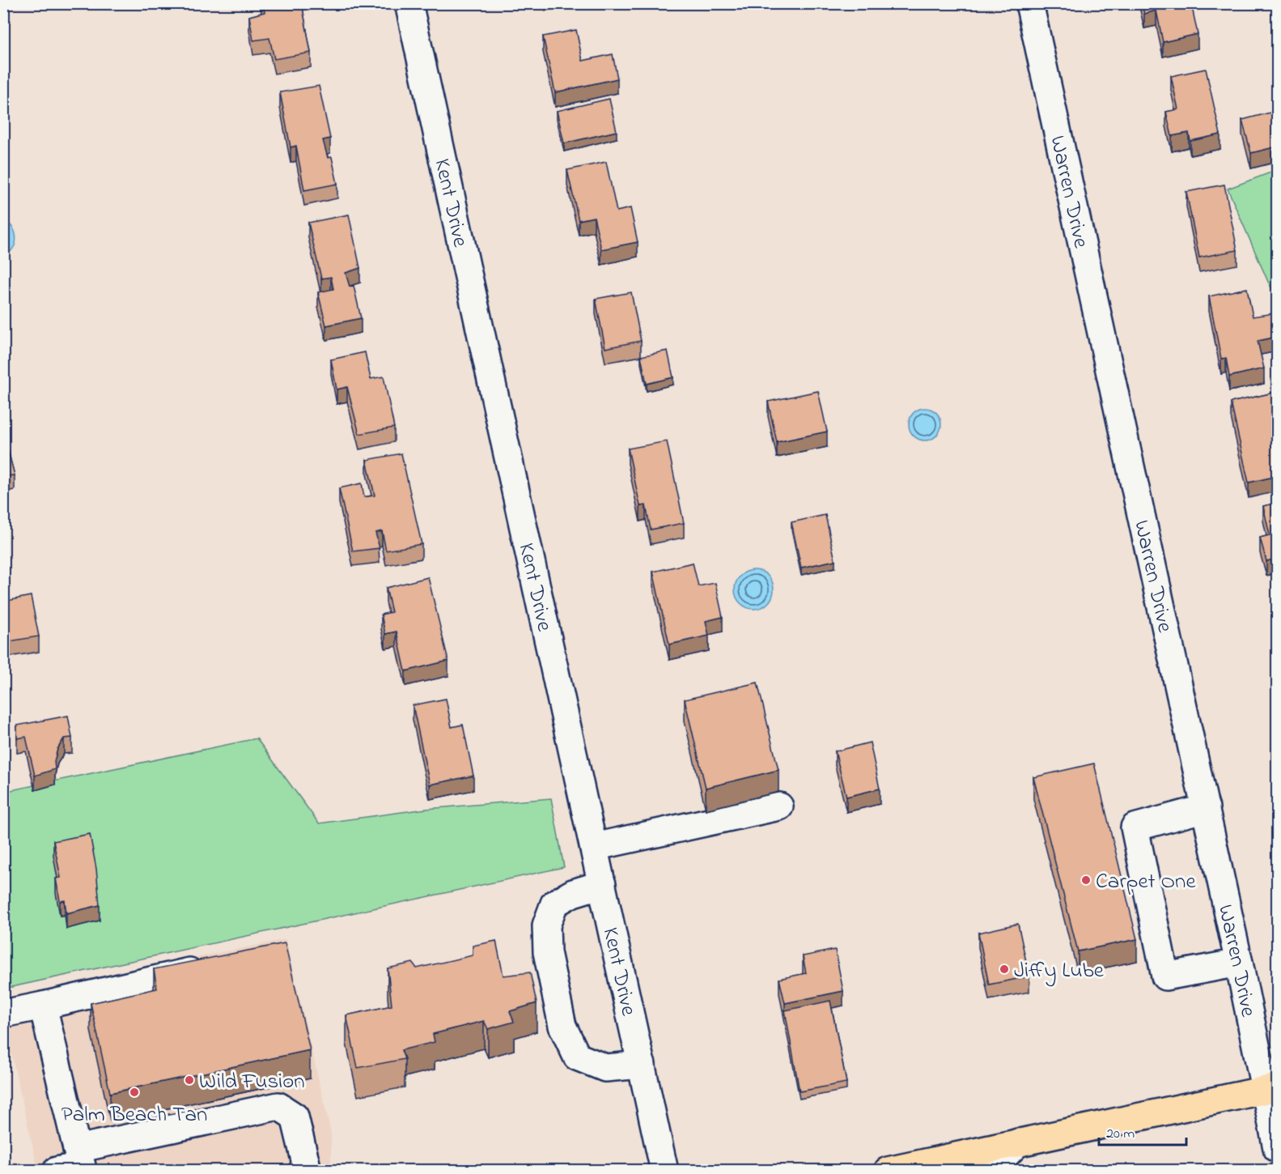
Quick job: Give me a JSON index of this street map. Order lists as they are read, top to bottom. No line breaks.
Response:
{"streets":{"street":["Warren Drive","Kent Drive"]},"places":["Carpet One","Jiffy Lube","Wild Fusion","Palm Beach Tan"],"scale_bar":"20 m"}
